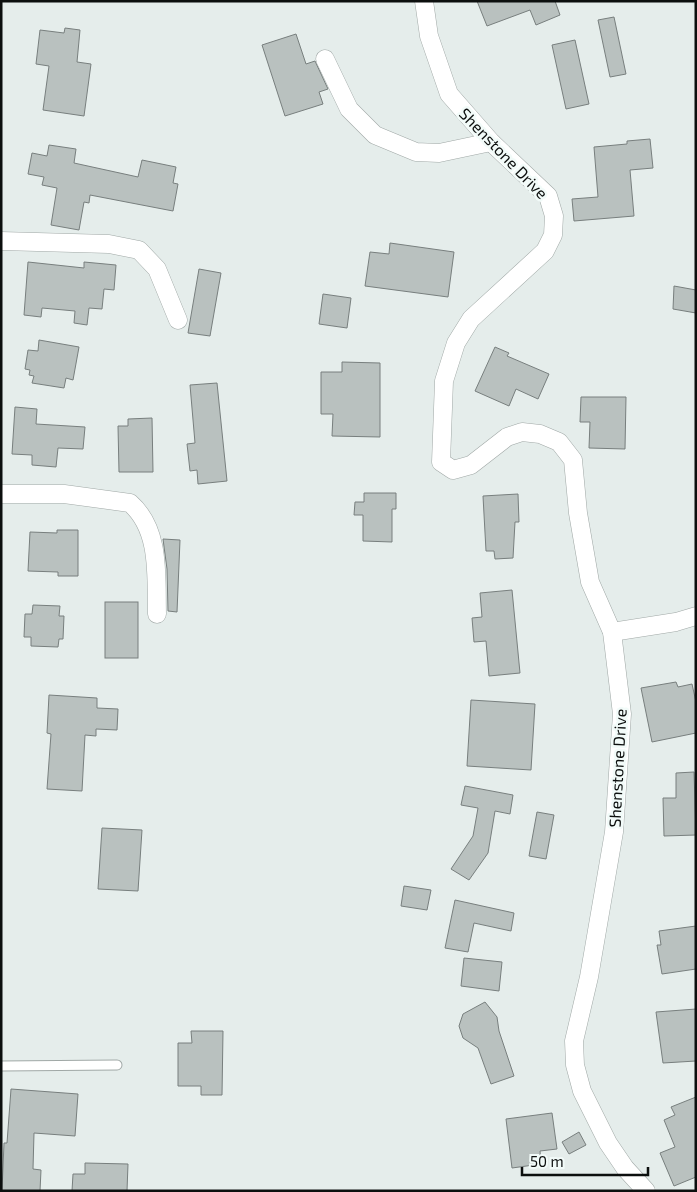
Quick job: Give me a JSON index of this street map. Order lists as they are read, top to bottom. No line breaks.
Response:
{"streets":{"street":["Shenstone Drive"]},"scale_bar":"50 m"}
